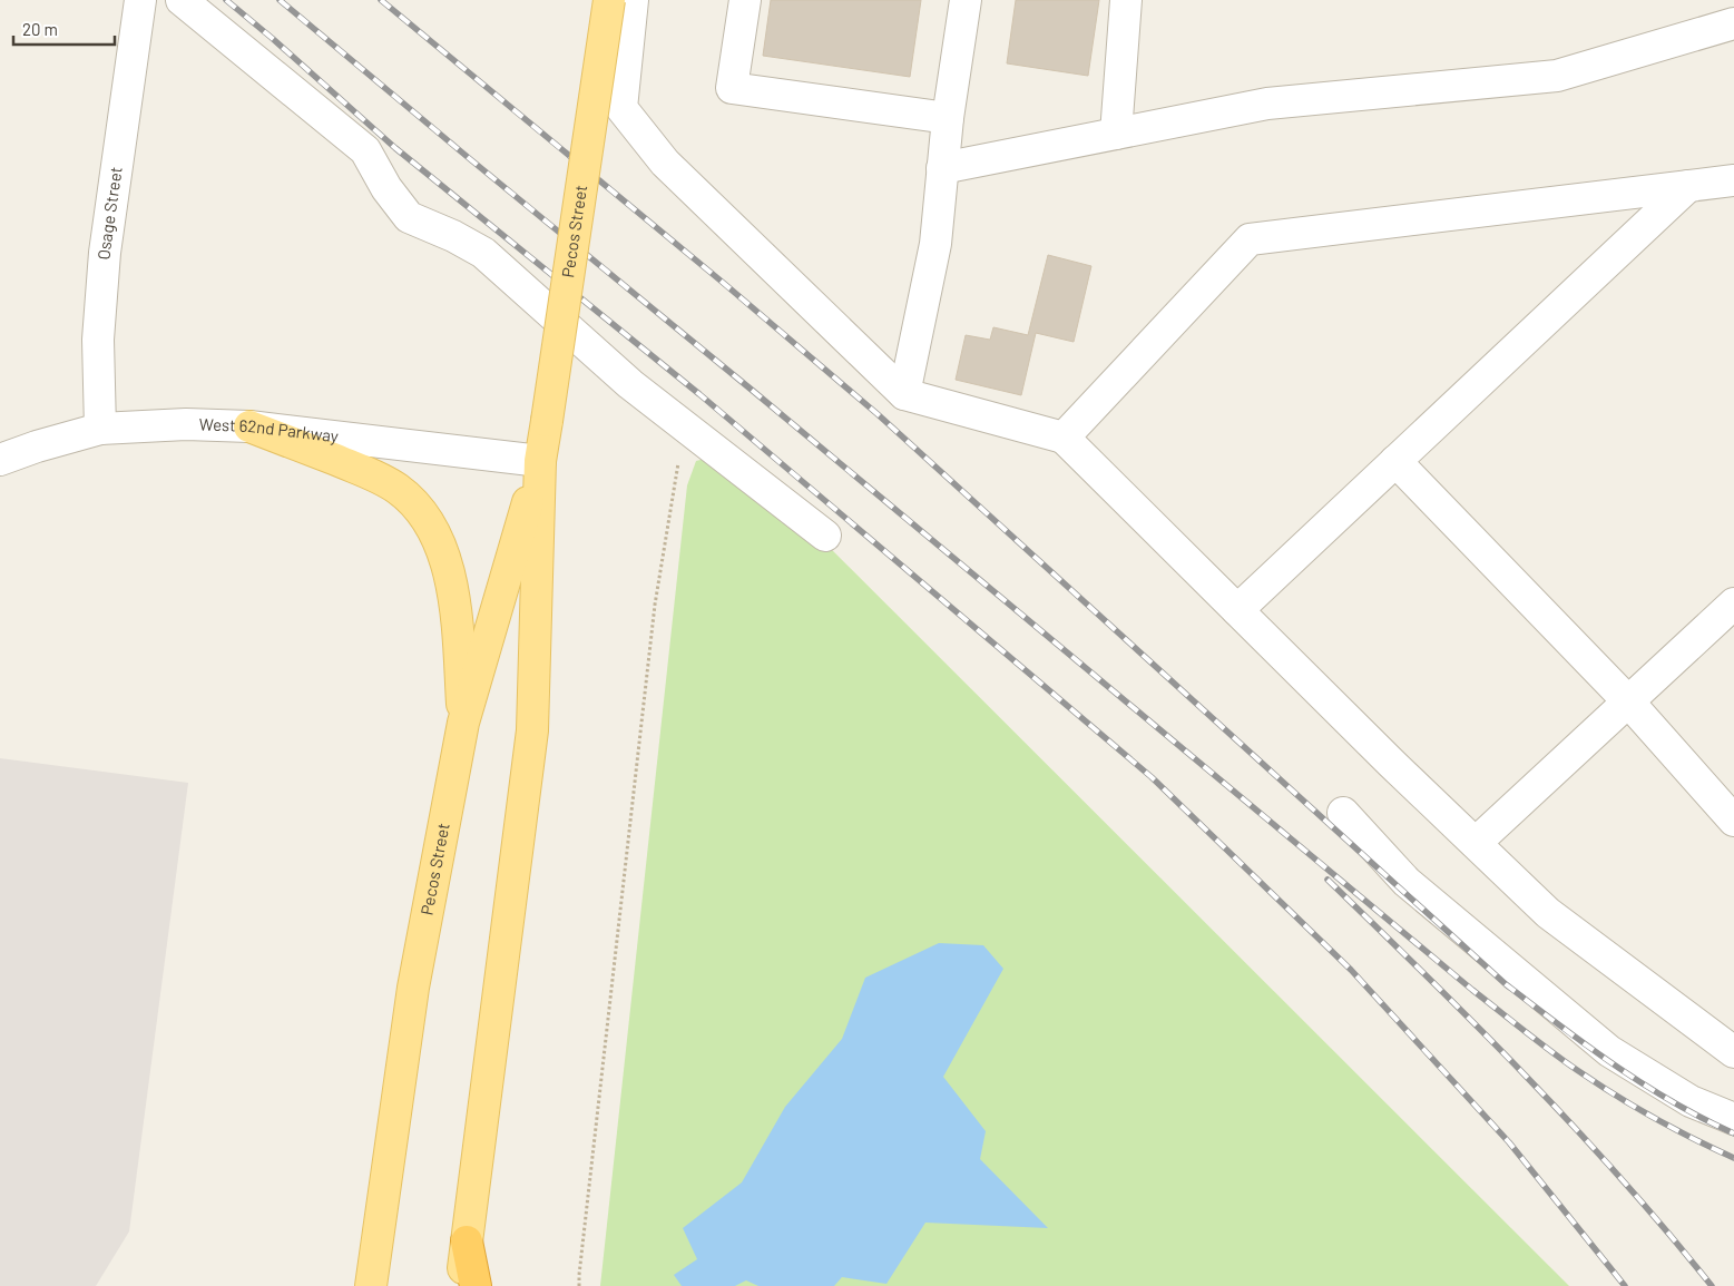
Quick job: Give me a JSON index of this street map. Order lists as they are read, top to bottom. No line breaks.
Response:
{"streets":{"main road":["Pecos Street"],"street":["Osage Street","West 62nd Parkway"]},"crossings":[["Osage Street","West 62nd Parkway"],["Pecos Street","West 62nd Parkway"]],"scale_bar":"20 m"}
